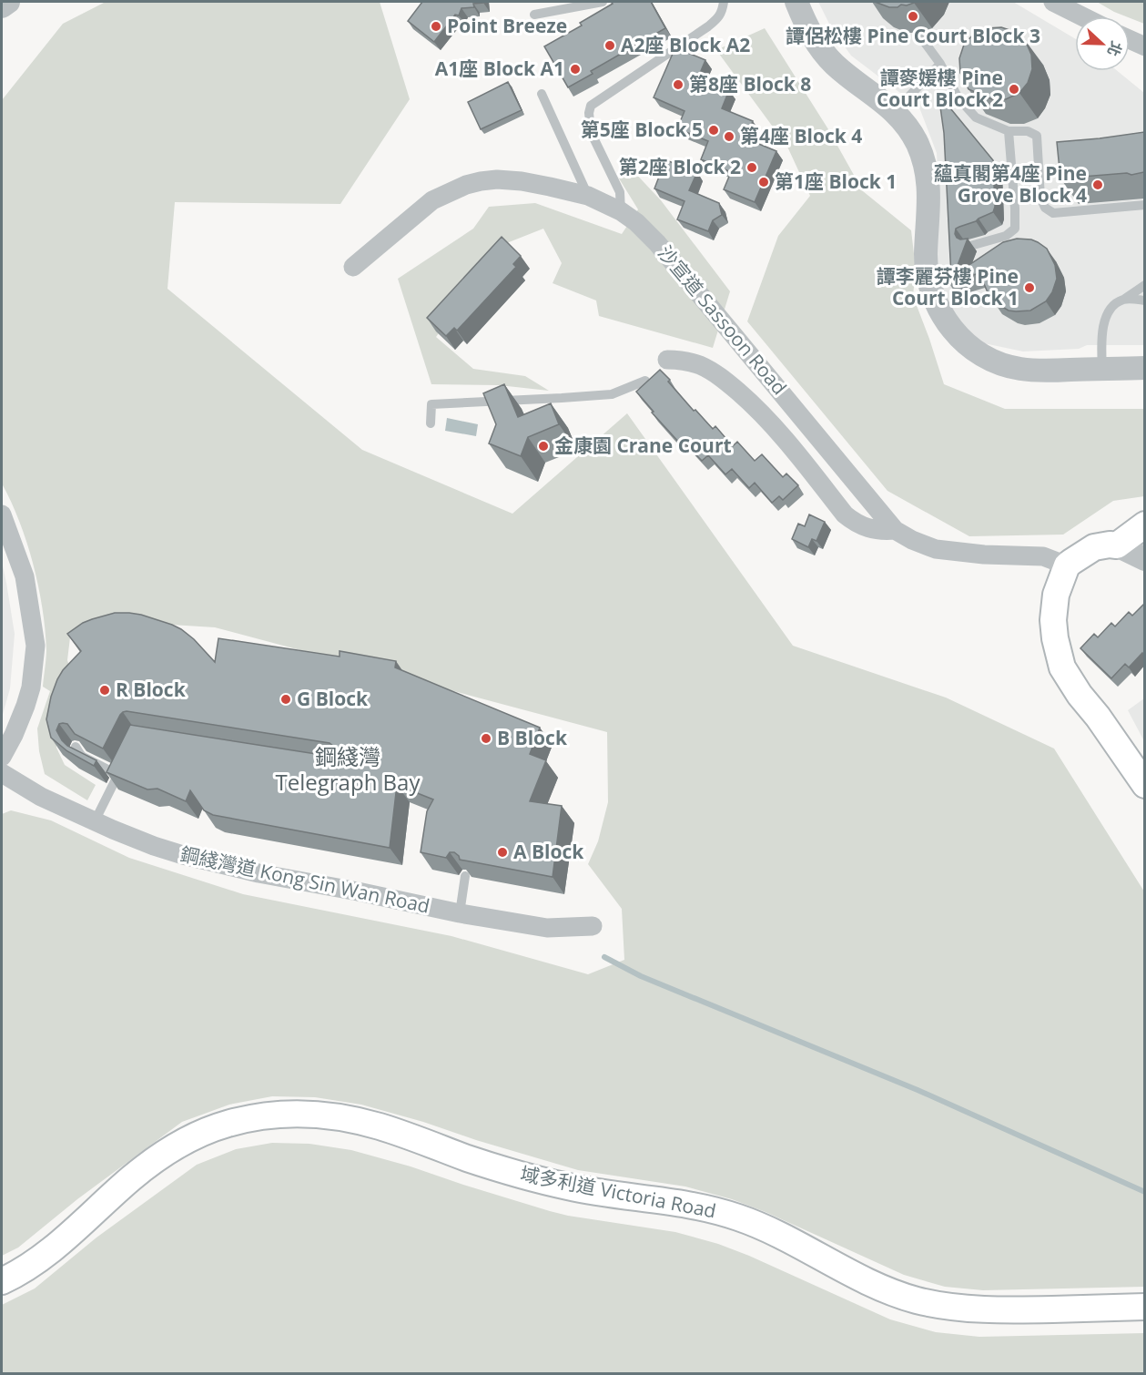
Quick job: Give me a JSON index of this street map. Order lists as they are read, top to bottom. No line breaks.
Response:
{"streets":{"main road":["域多利道 Victoria Road"],"street":["沙宣道 Sassoon Road","鋼綫灣道 Kong Sin Wan Road"]},"districts":["鋼綫灣 Telegraph Bay"],"places":["譚侶松樓 Pine Court Block 3","Point Breeze","A2座 Block A2","A1座 Block A1","第8座 Block 8","譚麥媛樓 Pine Court Block 2","第5座 Block 5","第4座 Block 4","第2座 Block 2","第1座 Block 1","蘊真閣第4座 Pine Grove Block 4","譚李麗芬樓 Pine Court Block 1","金康園 Crane Court","R Block","G Block","B Block","A Block"],"north":"right"}
